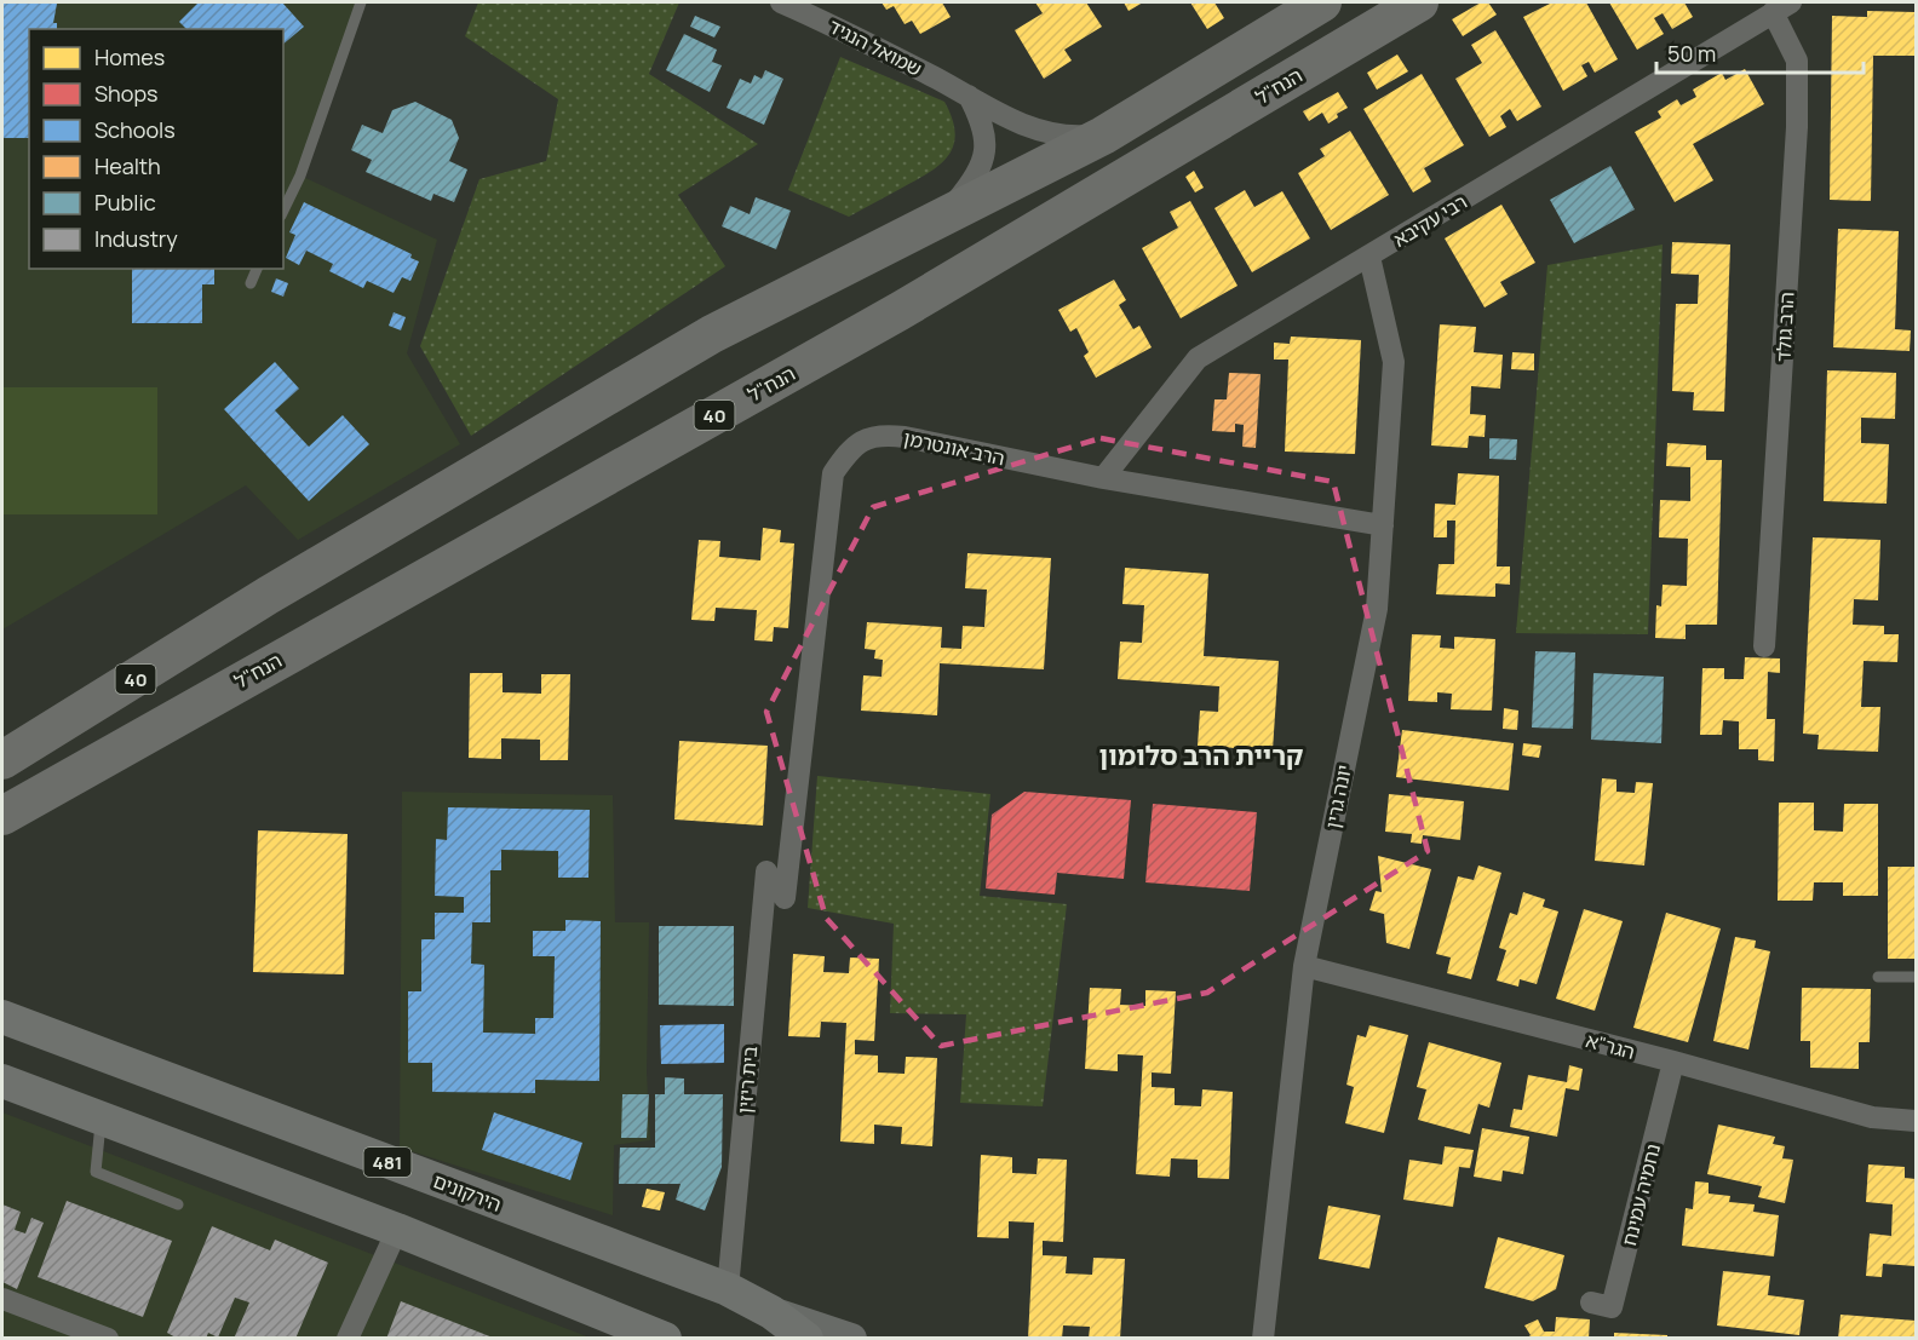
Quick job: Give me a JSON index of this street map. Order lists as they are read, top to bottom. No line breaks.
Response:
{"streets":{"highway":["הנח\"ל","40"],"main road":["481","הירקונים"],"street":["שמואל הנגיד","רבי עקיבא","הרב גולד","הרב אונטרמן","יונה גרין","הגר\"א","בית ריזין","נחמיה עמינח"]},"crossings":[["שמואל הנגיד","40"],["רבי עקיבא","הרב גולד"],["רבי עקיבא","הרב אונטרמן"],["רבי עקיבא","יונה גרין"],["הרב אונטרמן","יונה גרין"],["יונה גרין","הגר\"א"],["הגר\"א","נחמיה עמינח"],["בית ריזין","הירקונים"],["481","הירקונים"]],"districts":["קריית הרב סלומון"],"legend":["Homes","Shops","Schools","Health","Public","Industry"],"scale_bar":"50 m"}
